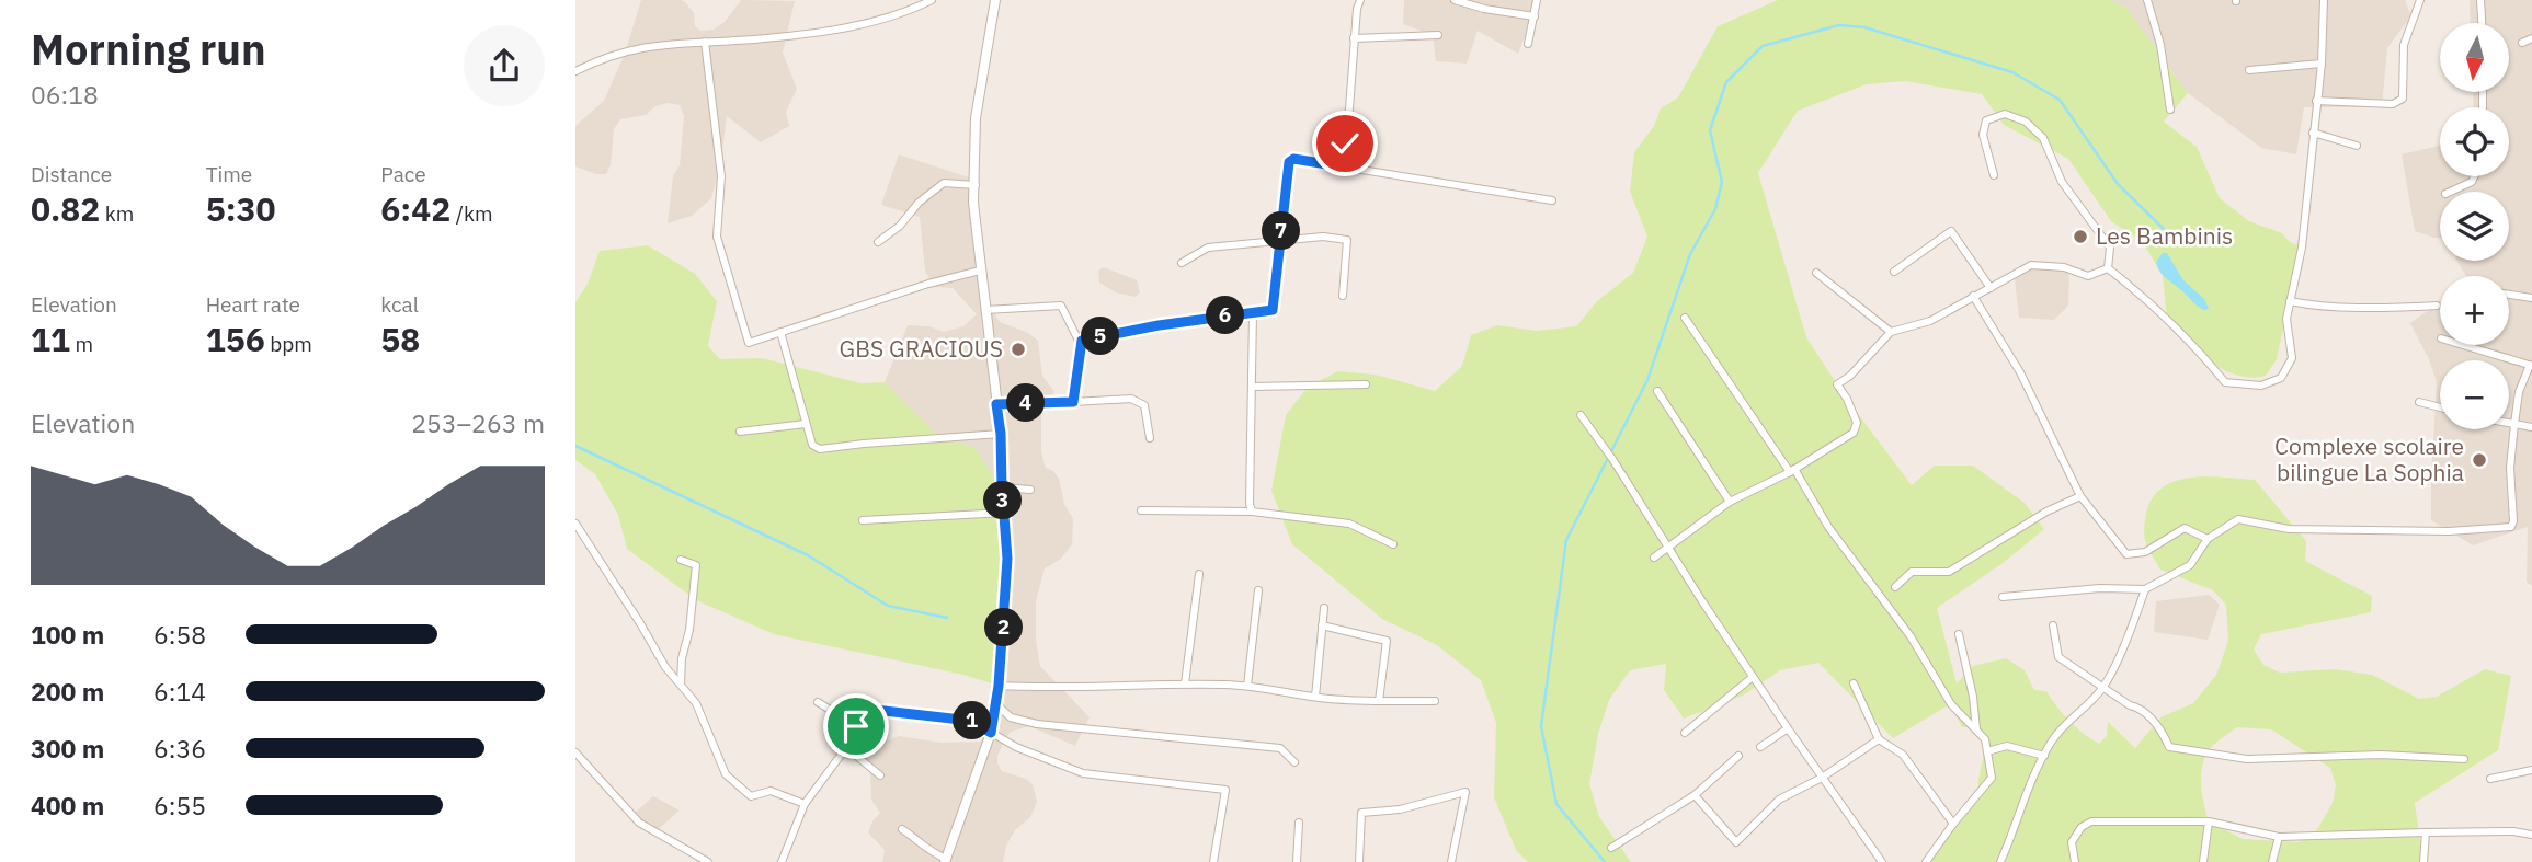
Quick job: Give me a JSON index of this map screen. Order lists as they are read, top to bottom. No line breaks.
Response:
{"places":["Les Bambinis","GBS GRACIOUS","Complexe scolaire bilingue La Sophia"],"north":"bottom","page":{"heading":["Morning run","06:18"],"map_buttons":["+","−"],"stats":[["Distance","0.82 km"],["Time","5:30"],["Pace","6:42 /km"],["Elevation","11 m"],["Heart rate","156 bpm"],["kcal","58"]],"pins":["7","6","5","4","3","2","1"],"chart":["Elevation","253–263 m"],"list":[{"name":"100 m","note":"6:58"},{"name":"200 m","note":"6:14"},{"name":"300 m","note":"6:36"},{"name":"400 m","note":"6:55"}]}}
